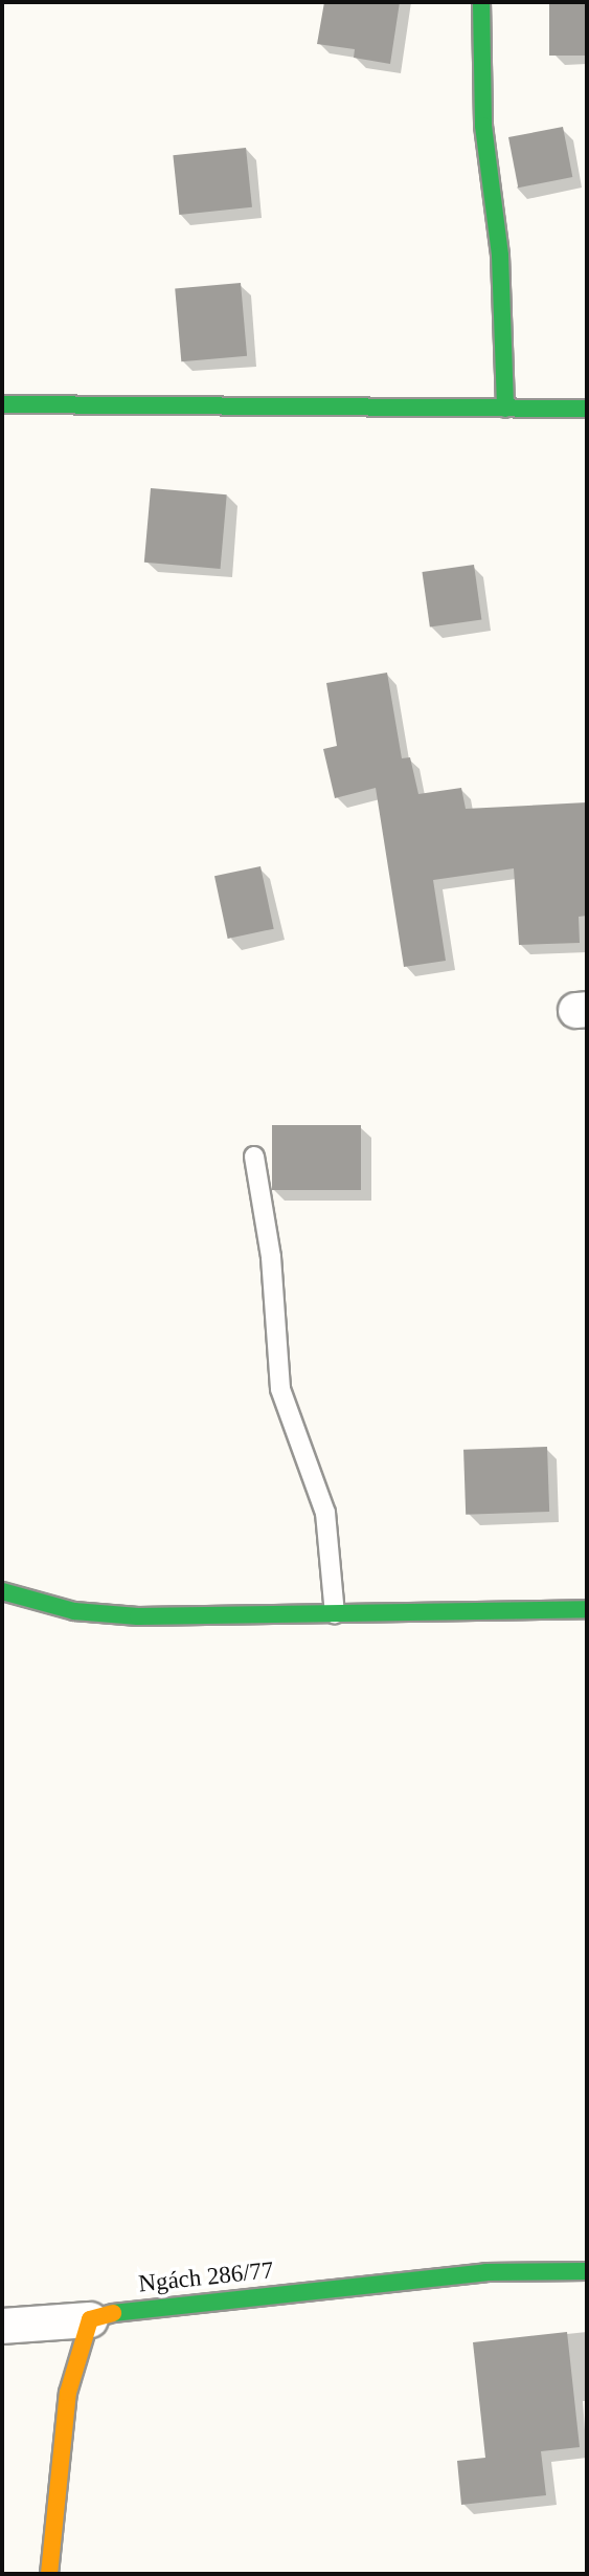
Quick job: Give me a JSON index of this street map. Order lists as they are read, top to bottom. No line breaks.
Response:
{"streets":{"street":["Ngách 286/77"]}}
